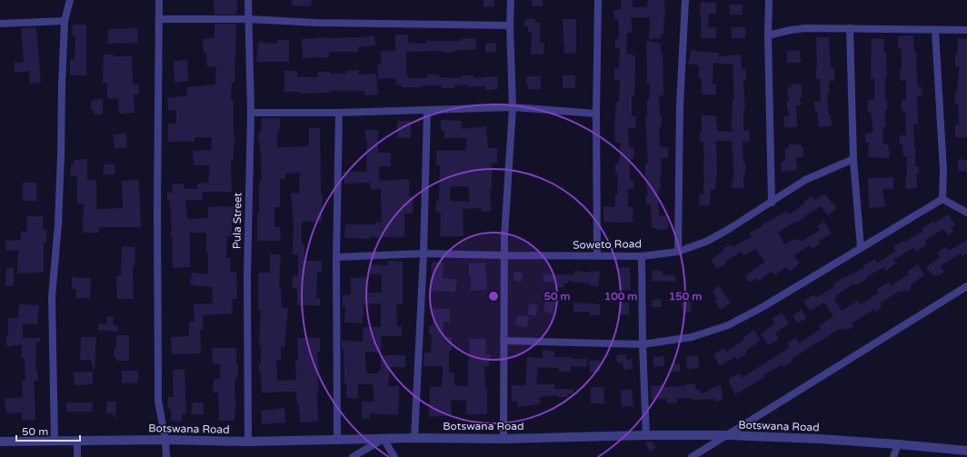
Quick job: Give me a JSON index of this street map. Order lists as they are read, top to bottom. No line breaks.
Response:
{"streets":{"street":["Pula Street","Soweto Road","Botswana Road"]},"crossings":[["Pula Street","Botswana Road"]],"scale_bar":"50 m","rings":["50 m","100 m","150 m"]}
